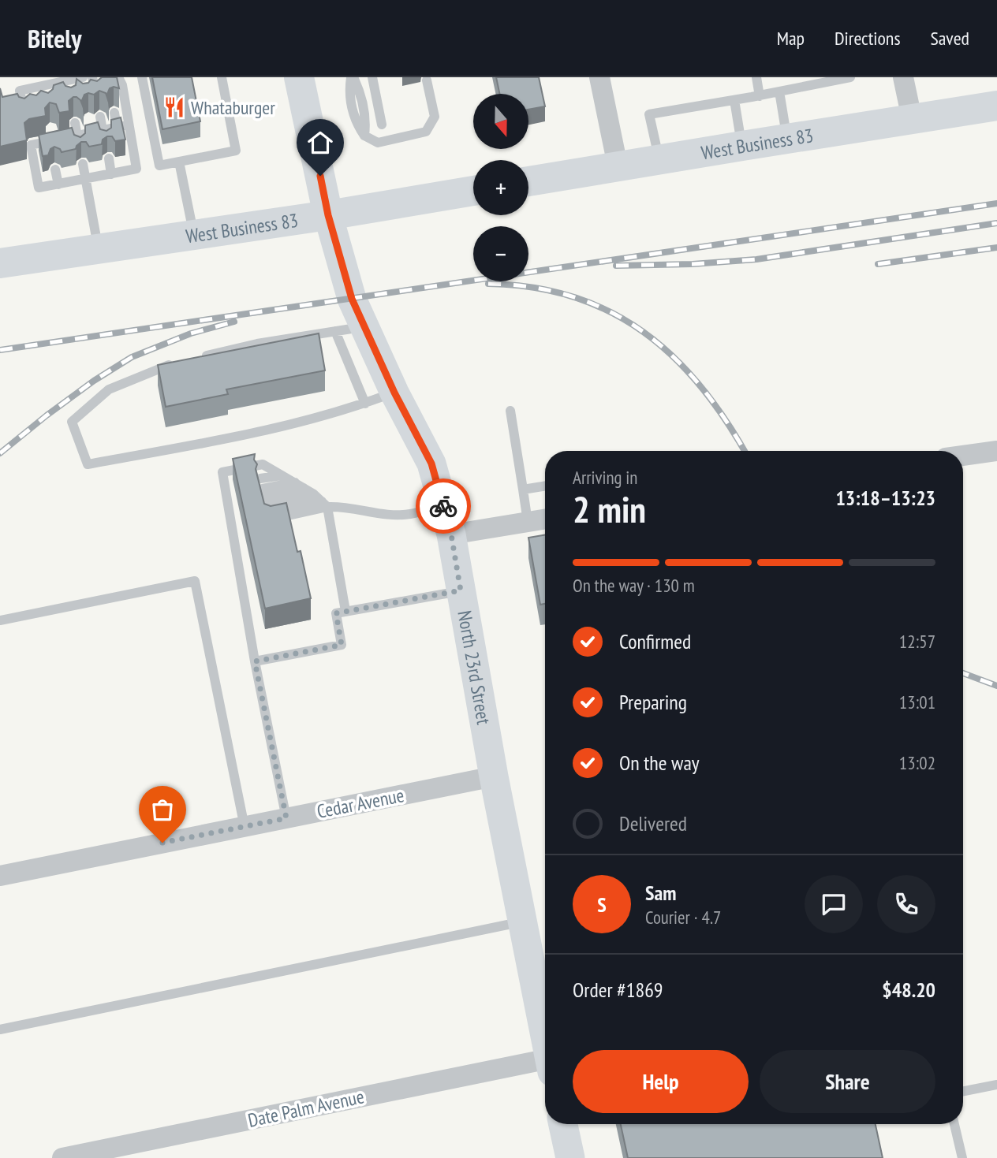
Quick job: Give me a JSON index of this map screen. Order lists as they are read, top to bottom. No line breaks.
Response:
{"streets":{"main road":["West Business 83","North 23rd Street"],"street":["Cedar Avenue","Date Palm Avenue"]},"crossings":[["West Business 83","North 23rd Street"],["North 23rd Street","Cedar Avenue"]],"places":{"restaurant":["Whataburger"]},"north":"bottom","page":{"header":"Bitely","nav":["Map","Directions","Saved"],"map_buttons":["+","−"],"heading":["2 min","Arriving in","13:18–13:23"],"panel":["Sam","Courier · 4.7","Order #1869","$48.20"],"bar":"On the way · 130 m","list":[["Confirmed","12:57"],["Preparing","13:01"],["On the way","13:02"],"Delivered"],"round":"S","buttons":["Help","Share"]}}
